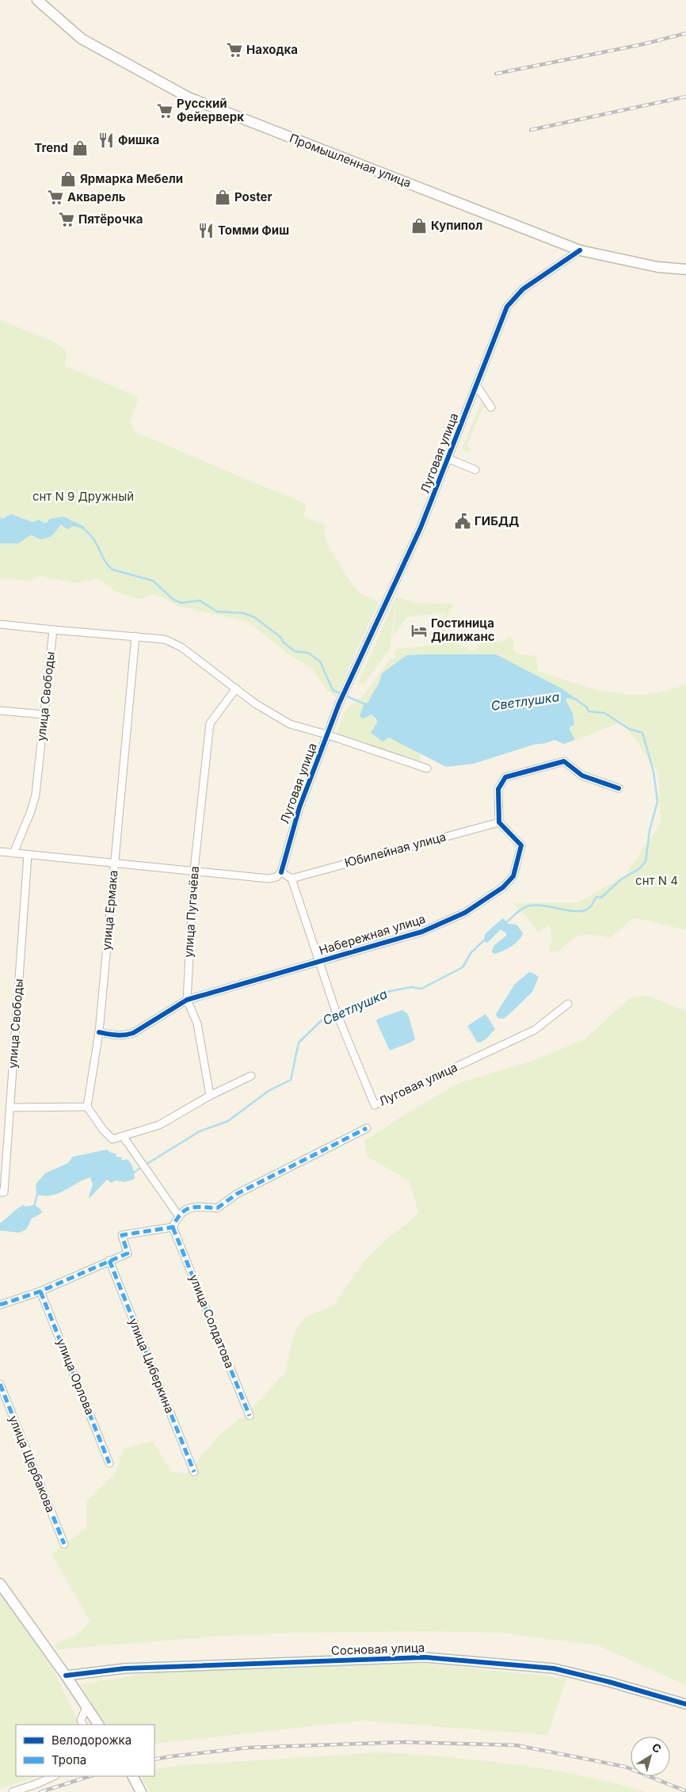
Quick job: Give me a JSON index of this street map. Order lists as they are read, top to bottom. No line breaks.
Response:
{"streets":{"main road":["Промышленная улица"],"street":["Луговая улица","улица Свободы","Юбилейная улица","улица Ермака","улица Пугачёва","Набережная улица","улица Солдатова","улица Циберкина","улица Орлова","улица Щербакова","Сосновая улица"]},"crossings":[["Промышленная улица","Луговая улица"],["Луговая улица","Юбилейная улица"],["Луговая улица","Набережная улица"],["Юбилейная улица","Набережная улица"],["улица Ермака","Набережная улица"],["улица Пугачёва","Набережная улица"]],"water":["Светлушка"],"parks":["снт N 9 Дружный","снт N 4"],"places":{"supermarket":["Находка","Русский Фейерверк","Акварель","Пятёрочка"],"restaurant":["Фишка","Томми Фиш"],"shop":["Trend","Ярмарка Мебели","Poster","Купипол"],"public building":["ГИБДД"],"hotel":["Гостиница Дилижанс"]},"legend":["Велодорожка","Тропа"],"north":"top right"}
